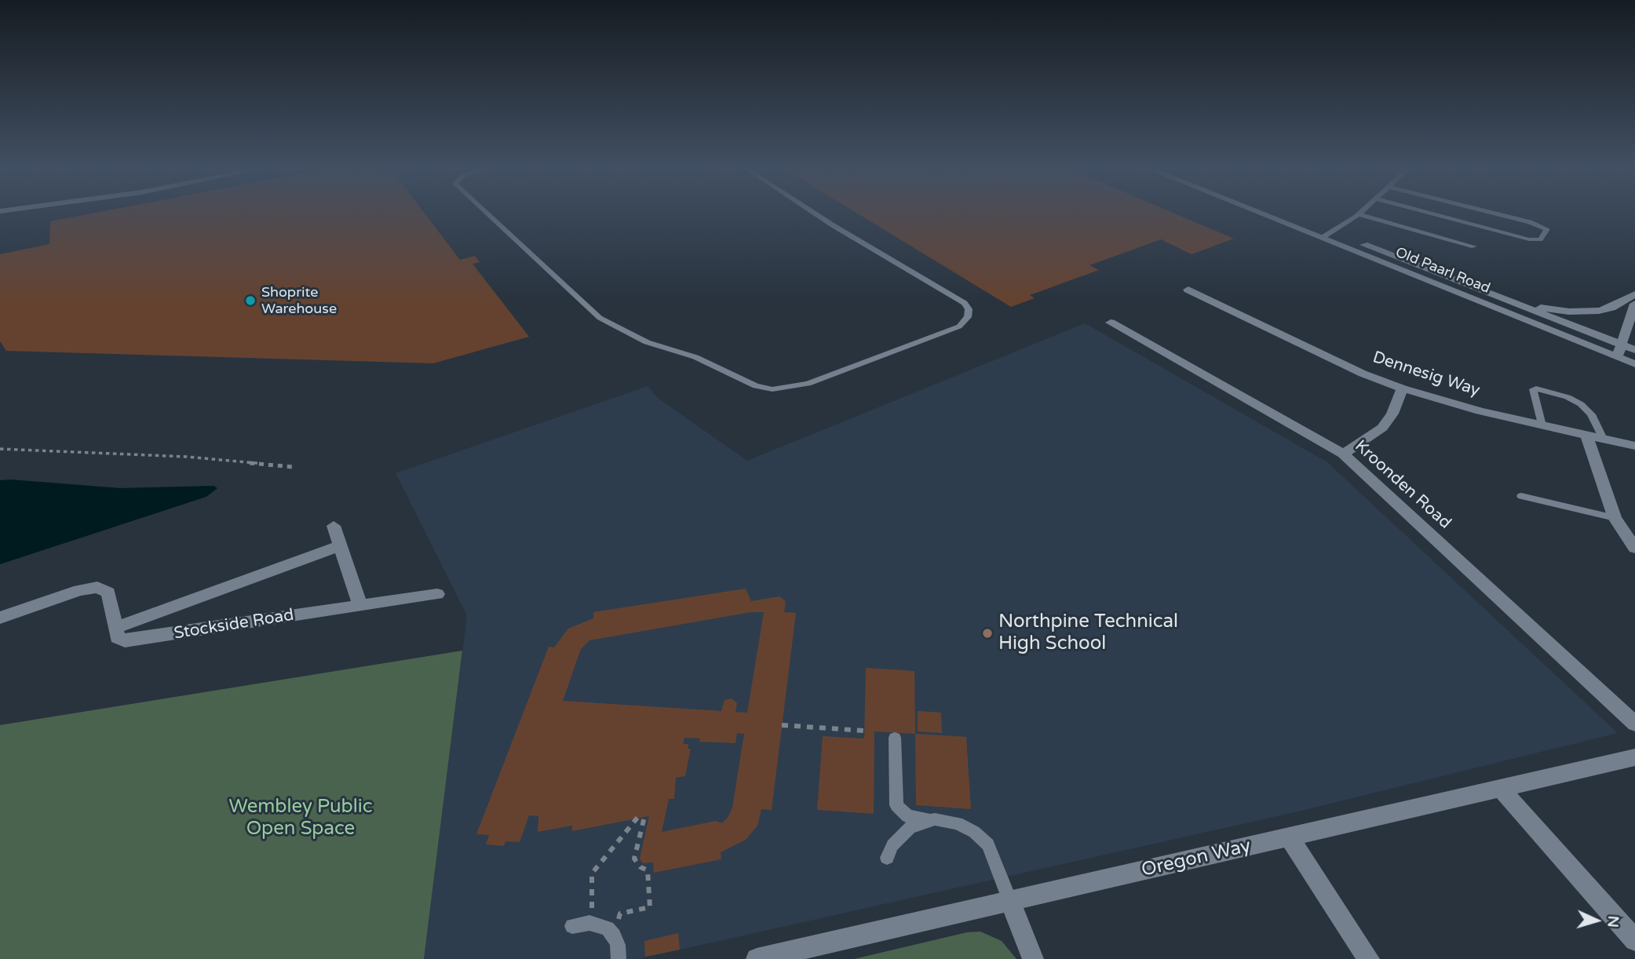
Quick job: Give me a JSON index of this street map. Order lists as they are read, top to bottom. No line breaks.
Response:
{"streets":{"street":["Old Paarl Road","Dennesig Way","Kroonden Road","Stockside Road","Oregon Way"]},"parks":["Wembley Public Open Space"],"places":["Shoprite Warehouse","Northpine Technical High School"],"north":"right"}
